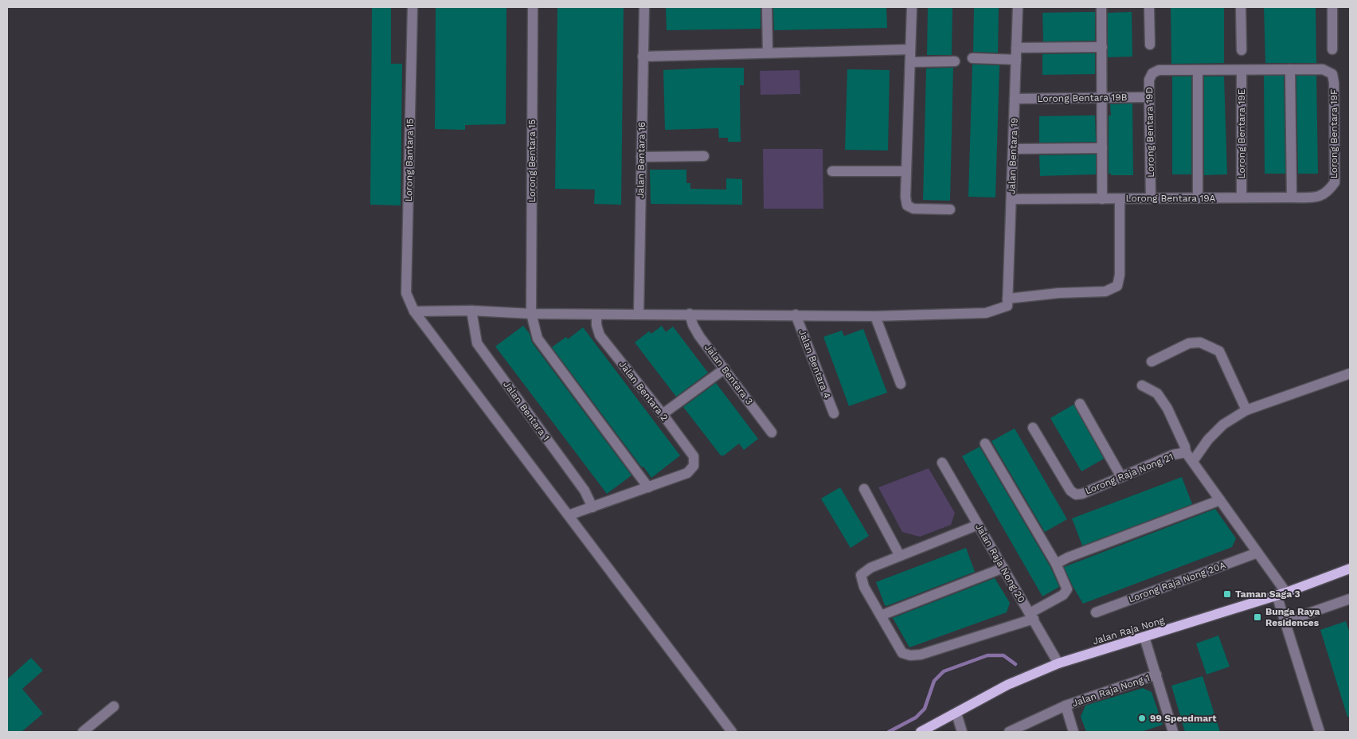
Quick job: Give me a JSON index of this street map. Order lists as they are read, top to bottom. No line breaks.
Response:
{"streets":{"main road":["Jalan Raja Nong"],"street":["Lorong Bentara 19B","Lorong Bentara 19D","Lorong Bentara 19E","Lorong Bentara 19F","Jalan Bentara 19","Lorong Bantara 15","Jalan Bentara 16","Lorong Bentara 15","Lorong Bentara 19A","Jalan Bentara 4","Jalan Bentara 3","Jalan Bentara 2","Jalan Bentara 1","Lorong Raja Nong 21","Jalan Raja Nong 20","Lorong Raja Nong 20A","Jalan Raja Nong 1"]},"crossings":[["Lorong Bentara 19B","Lorong Bentara 19D"],["Lorong Bentara 19B","Jalan Bentara 19"],["Lorong Bentara 19D","Lorong Bentara 19A"],["Lorong Bentara 19E","Lorong Bentara 19A"],["Lorong Bentara 19F","Lorong Bentara 19A"],["Jalan Bentara 19","Lorong Bentara 19A"],["Lorong Bentara 15","Jalan Bentara 2"],["Lorong Raja Nong 21","Lorong Raja Nong 20A"],["Lorong Raja Nong 21","Jalan Raja Nong"],["Jalan Raja Nong 20","Jalan Raja Nong"]],"places":{"transit":["Taman Saga 3","Bunga Raya Residences"],"other":["99 Speedmart"]}}
